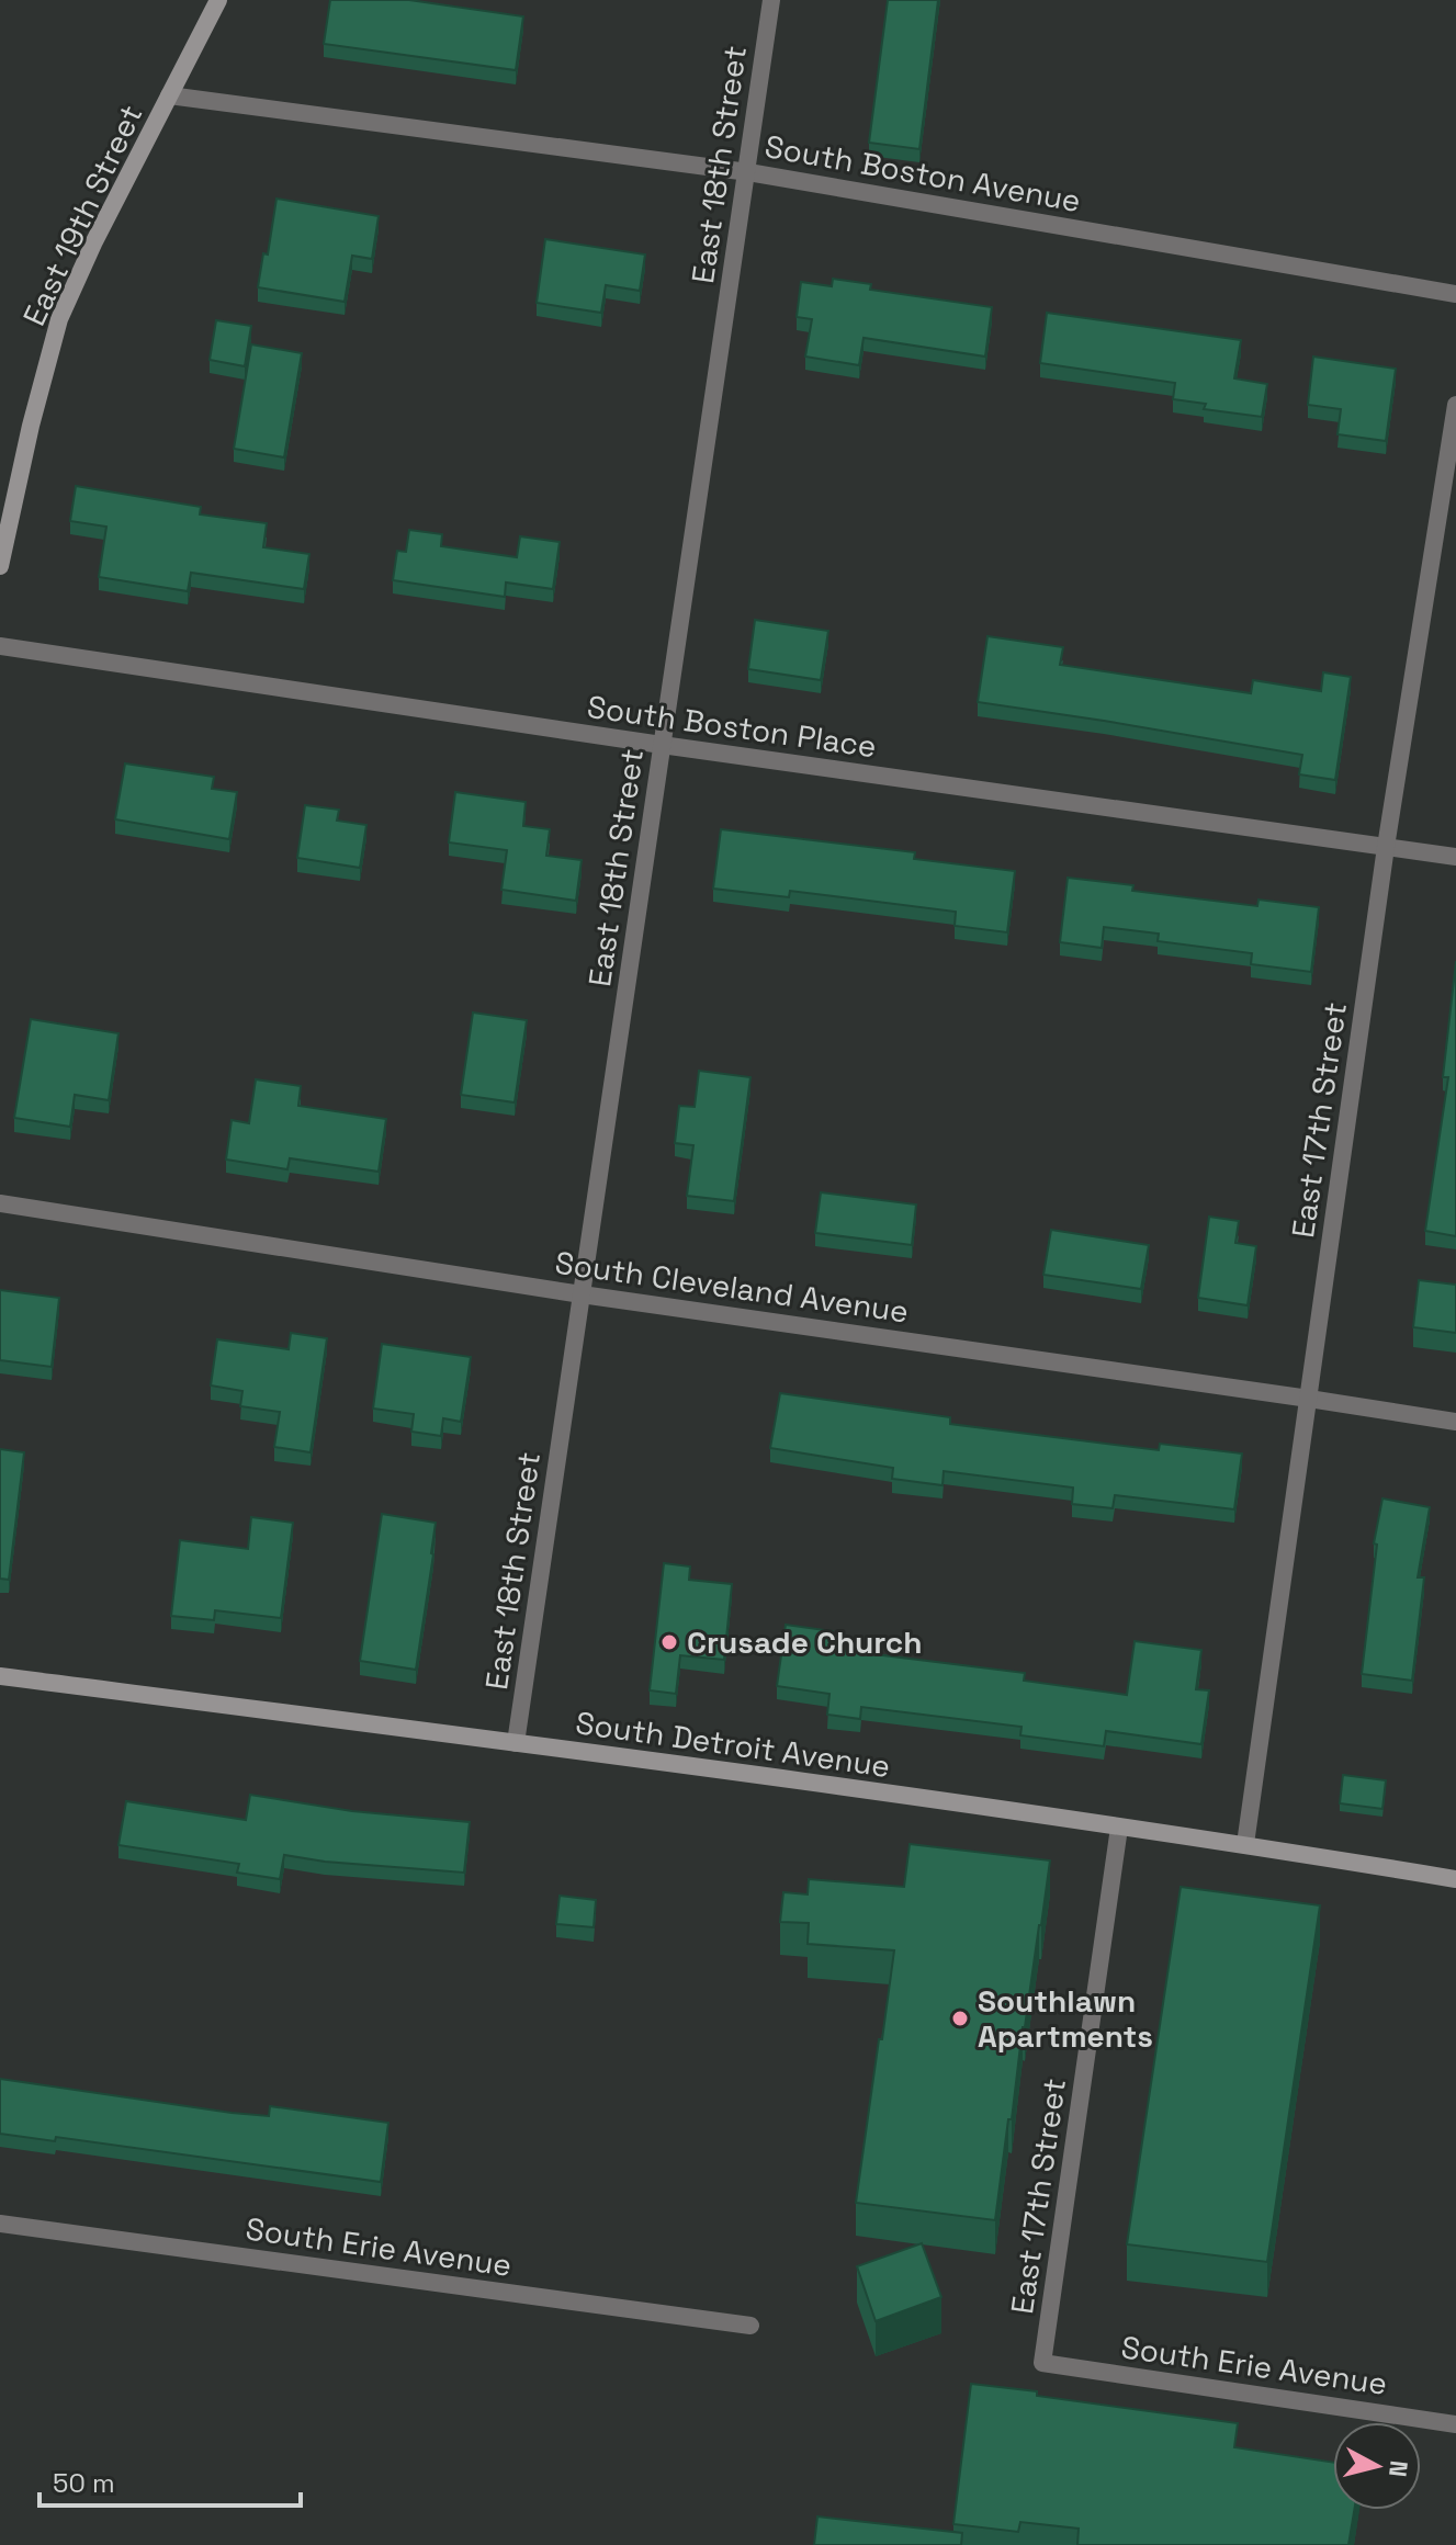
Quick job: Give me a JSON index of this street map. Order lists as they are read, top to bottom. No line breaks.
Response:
{"streets":{"street":["East 18th Street","South Boston Avenue","East 19th Street","South Boston Place","East 17th Street","South Cleveland Avenue","South Detroit Avenue","South Erie Avenue"]},"crossings":[["East 18th Street","South Boston Avenue"],["East 18th Street","South Boston Place"],["East 18th Street","South Cleveland Avenue"],["East 18th Street","South Detroit Avenue"],["South Boston Avenue","East 19th Street"],["South Boston Place","East 17th Street"],["East 17th Street","South Cleveland Avenue"],["East 17th Street","South Detroit Avenue"],["East 17th Street","South Erie Avenue"]],"places":["Crusade Church","Southlawn Apartments"],"scale_bar":"50 m","north":"right"}
